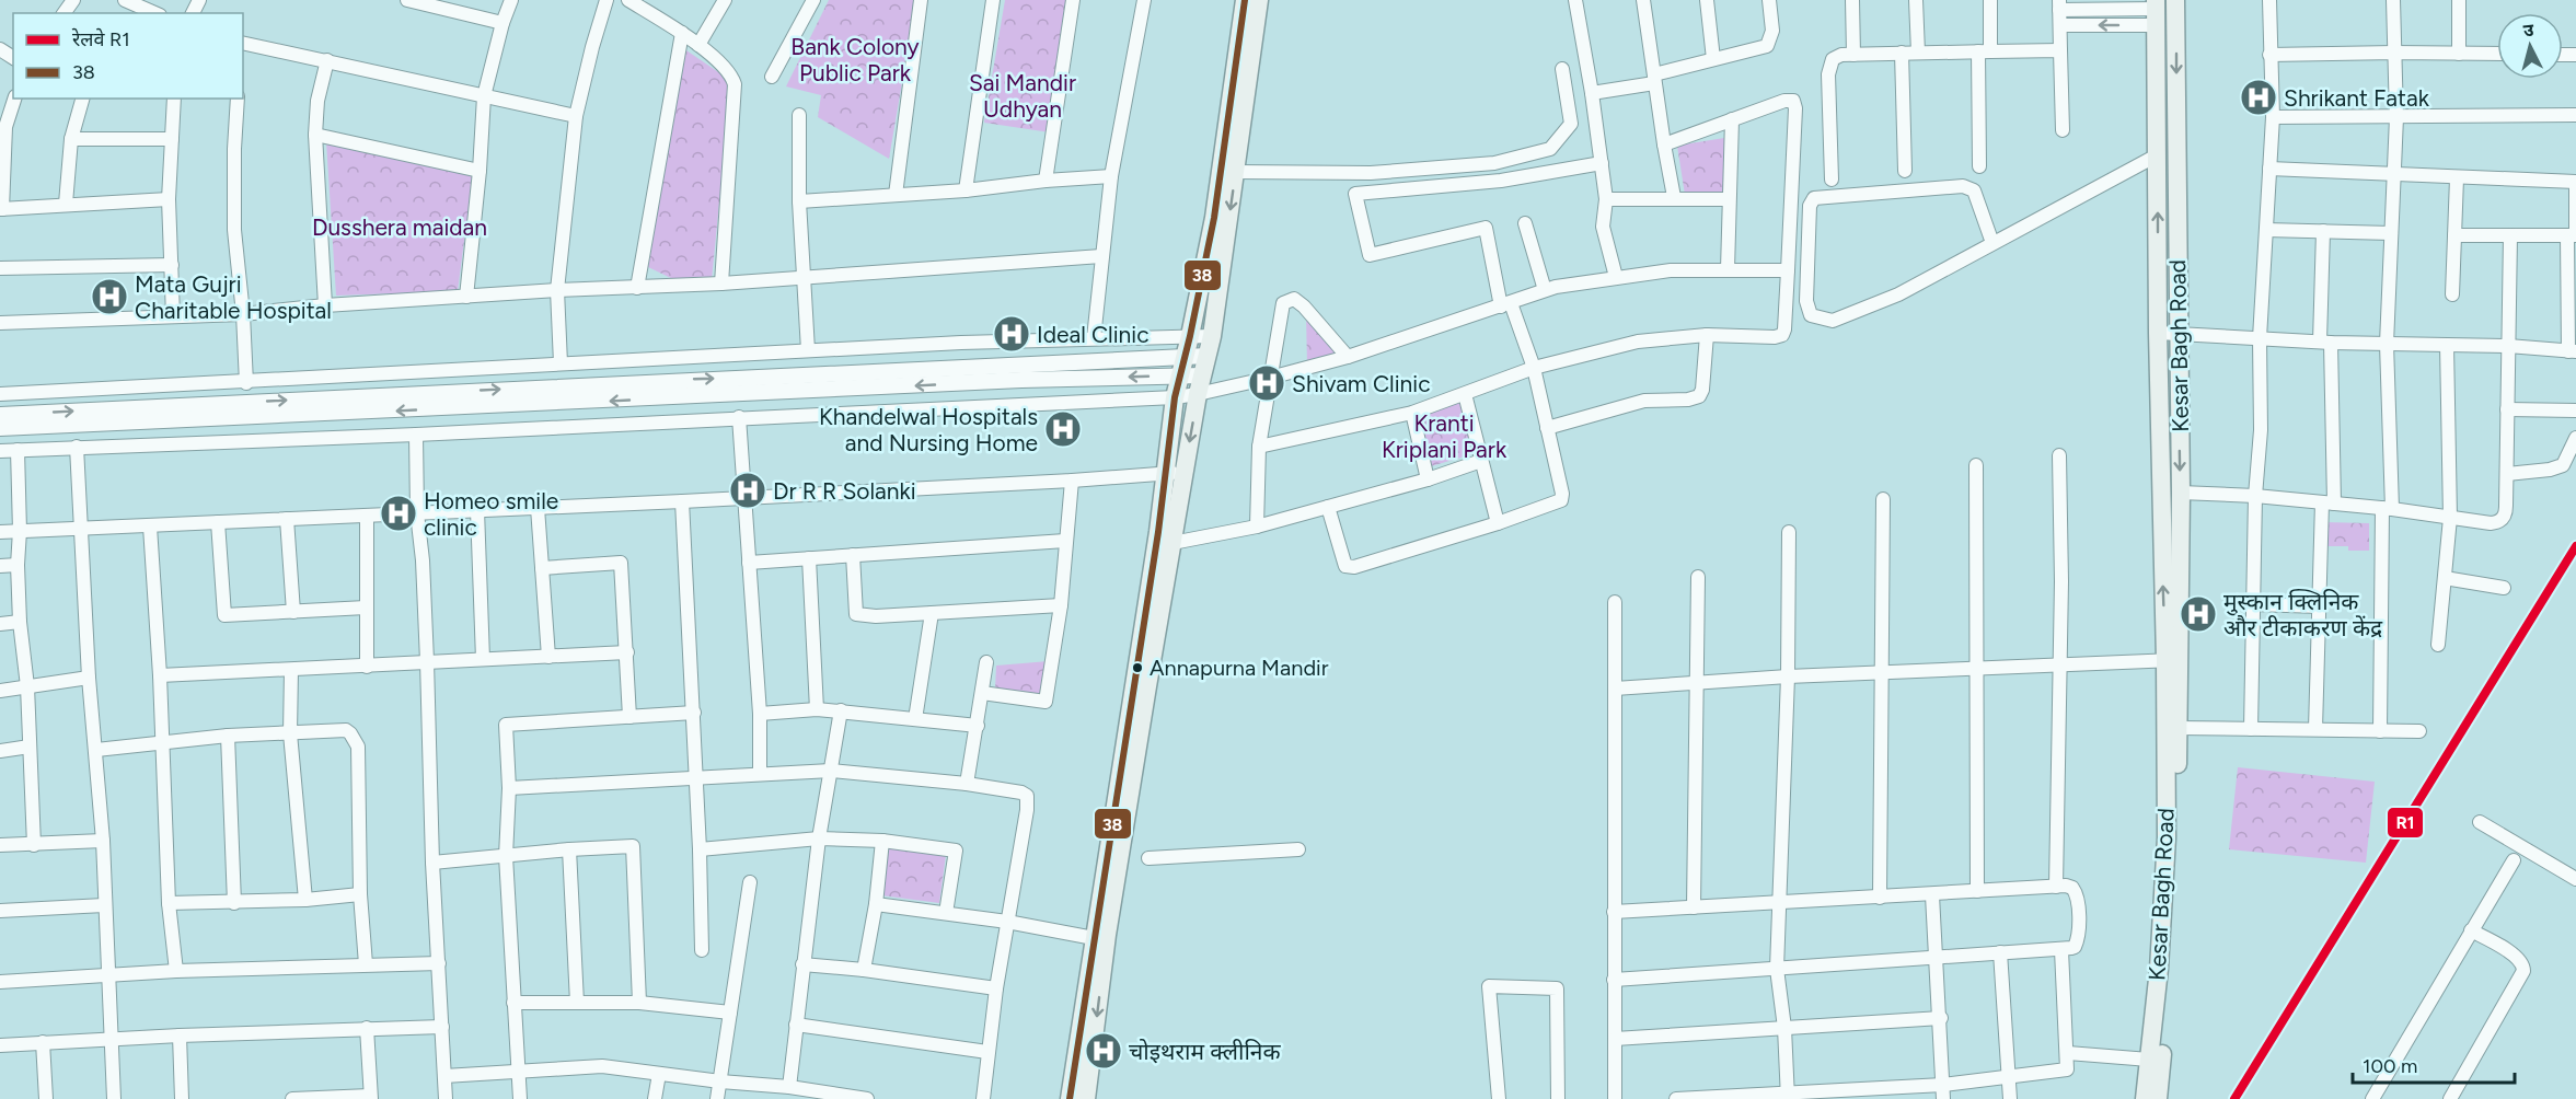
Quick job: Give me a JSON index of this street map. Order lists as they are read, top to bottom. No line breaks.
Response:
{"streets":{"main road":["Kesar Bagh Road"]},"parks":["Bank Colony Public Park","Sai Mandir Udhyan","Dusshera maidan","Kranti Kriplani Park"],"places":{"hospital":["Shrikant Fatak","Mata Gujri Charitable Hospital","Ideal Clinic","Shivam Clinic","Khandelwal Hospitals and Nursing Home","Dr R R Solanki","Homeo smile clinic","मुस्कान क्लिनिक और टीकाकरण केंद्र","चोइथराम क्लीनिक"],"other":["Annapurna Mandir"]},"lines":["transit line 38","rail line R1"],"legend":["रेलवे R1","38"],"scale_bar":"100 m","north":"top"}
